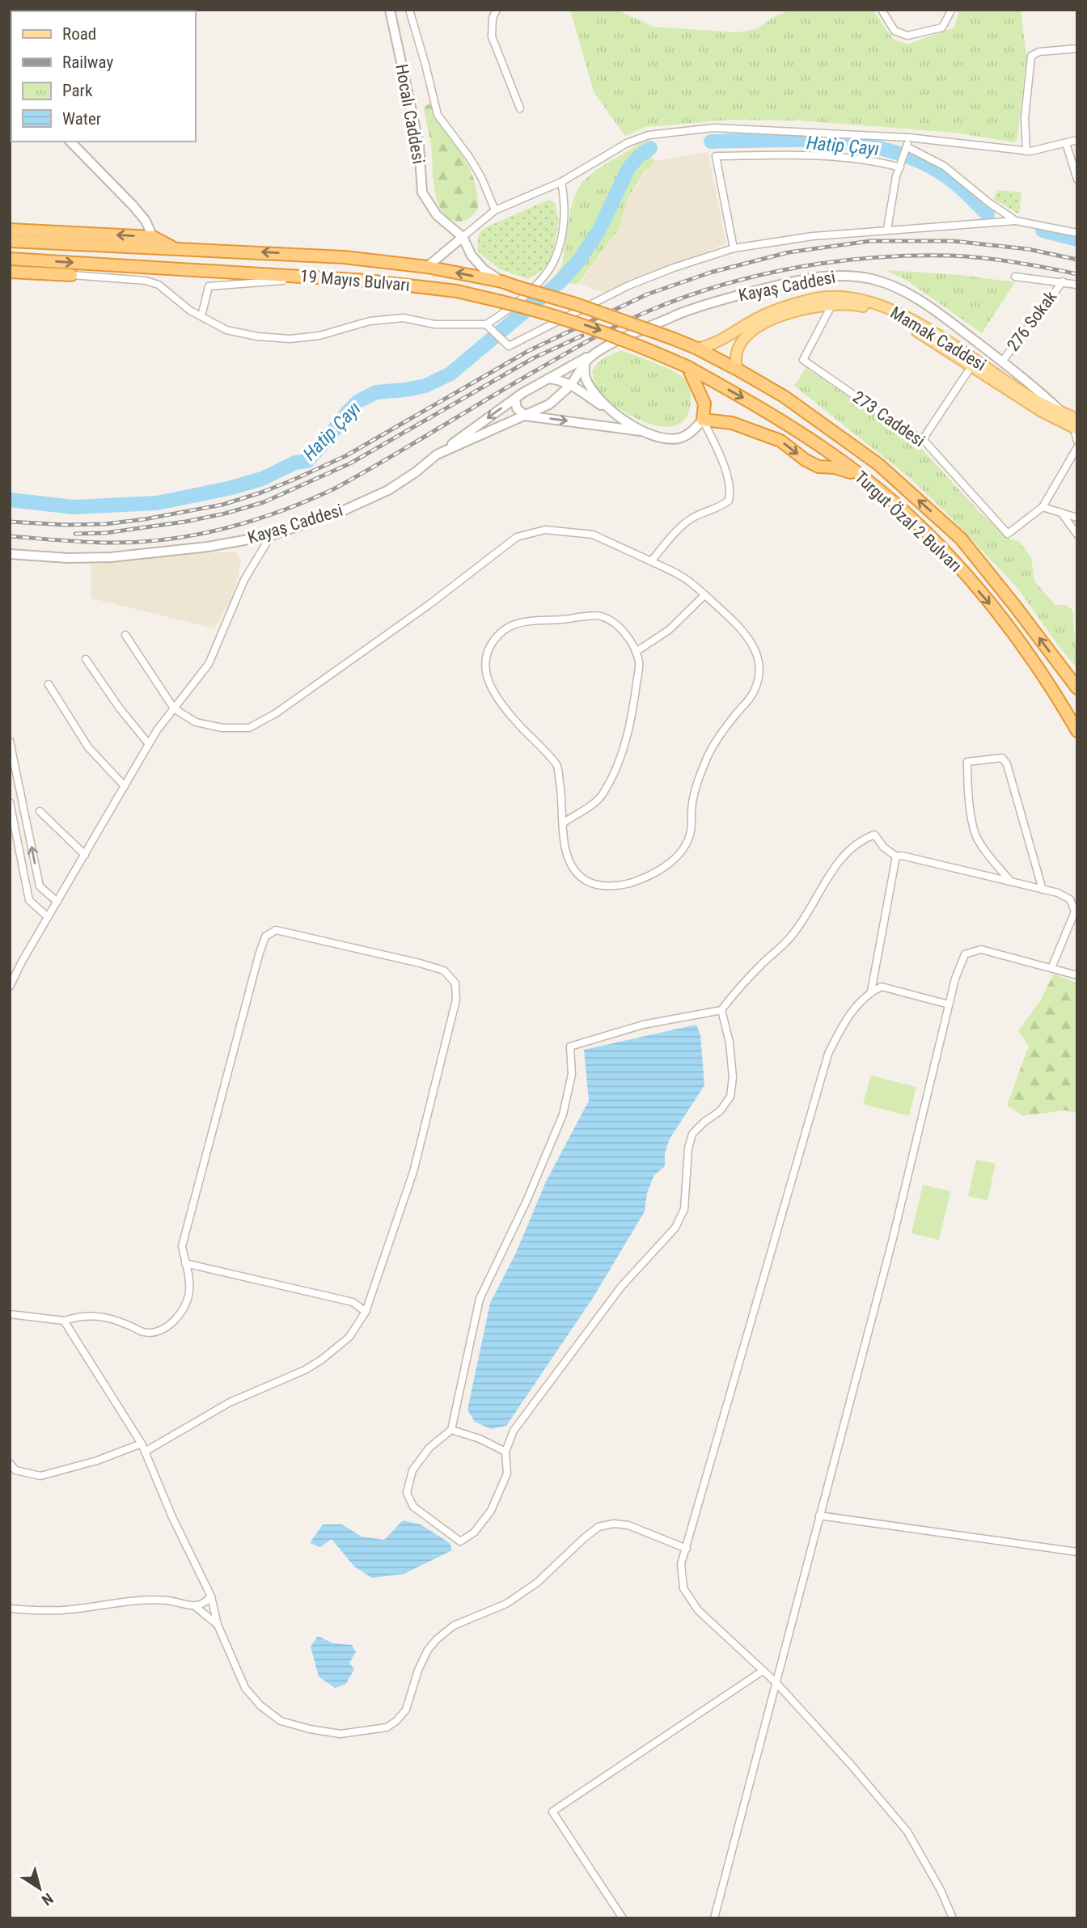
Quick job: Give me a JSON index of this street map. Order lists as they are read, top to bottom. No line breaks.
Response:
{"streets":{"highway":["19 Mayıs Bulvarı","Turgut Özal 2 Bulvarı"],"main road":["Mamak Caddesi"],"street":["Hocalı Caddesi","Kayaş Caddesi","276 Sokak","273 Caddesi"]},"crossings":[["Hocalı Caddesi","19 Mayıs Bulvarı"],["19 Mayıs Bulvarı","Turgut Özal 2 Bulvarı"],["Kayaş Caddesi","276 Sokak"],["Kayaş Caddesi","Mamak Caddesi"],["Mamak Caddesi","273 Caddesi"],["Mamak Caddesi","Turgut Özal 2 Bulvarı"]],"water":["Hatip Çayı"],"legend":["Road","Railway","Park","Water"],"north":"bottom right"}
